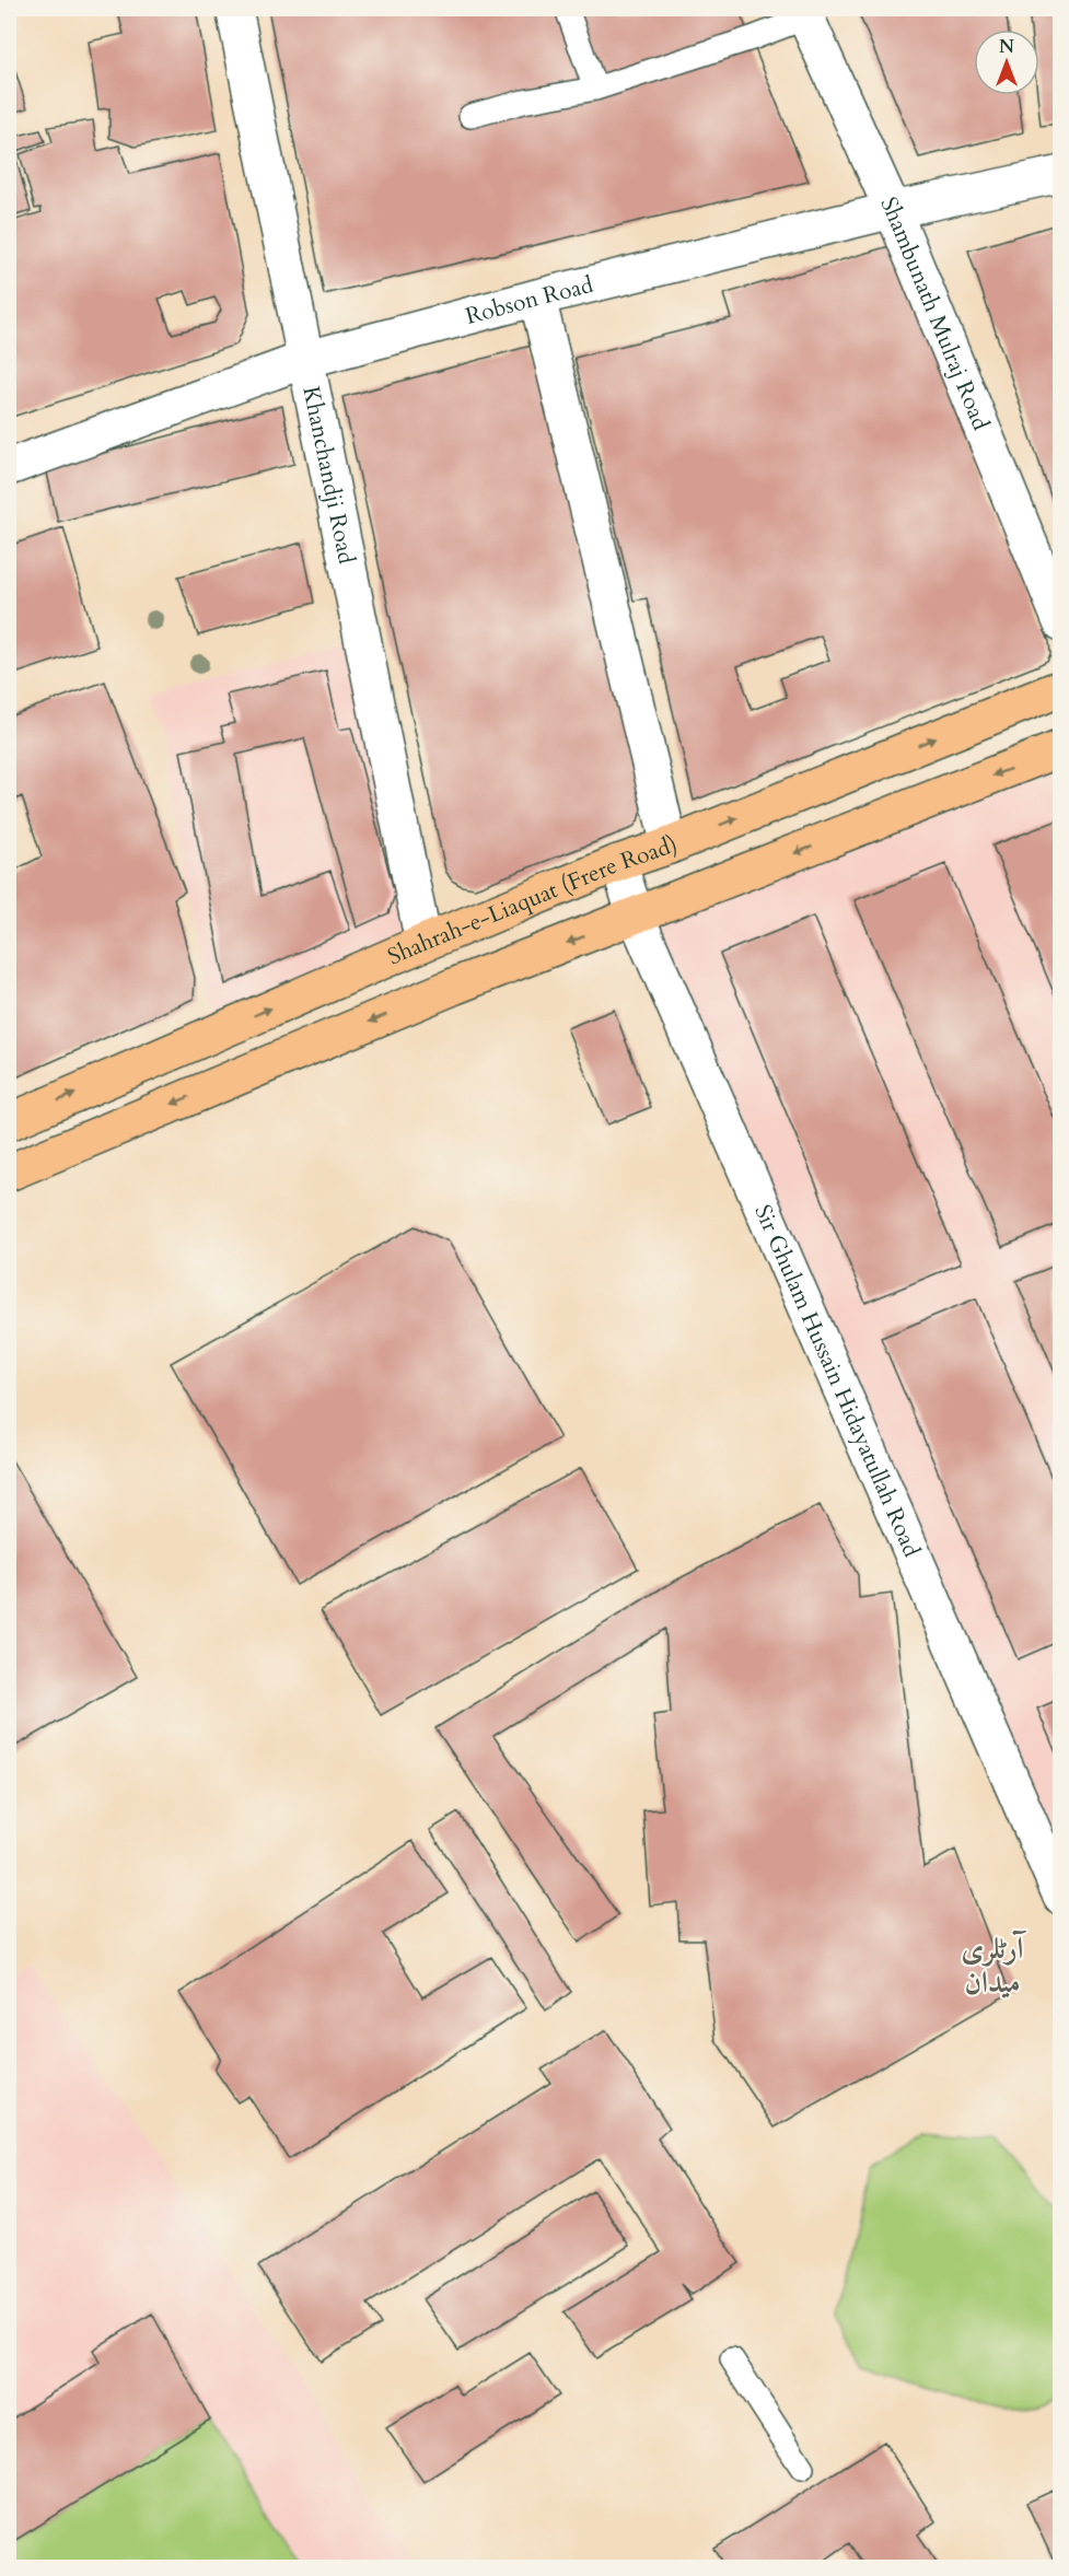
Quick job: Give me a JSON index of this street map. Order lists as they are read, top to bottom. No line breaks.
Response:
{"streets":{"main road":["Shahrah-e-Liaquat (Frere Road)"],"street":["Robson Road","Shambunath Mulraj Road","Khanchandji Road","Sir Ghulam Hussain Hidayatullah Road"]},"crossings":[["Robson Road","Shambunath Mulraj Road"],["Robson Road","Khanchandji Road"],["Khanchandji Road","Shahrah-e-Liaquat (Frere Road)"],["Shahrah-e-Liaquat (Frere Road)","Sir Ghulam Hussain Hidayatullah Road"]],"districts":["آرٹلری میدان"],"north":"top"}
